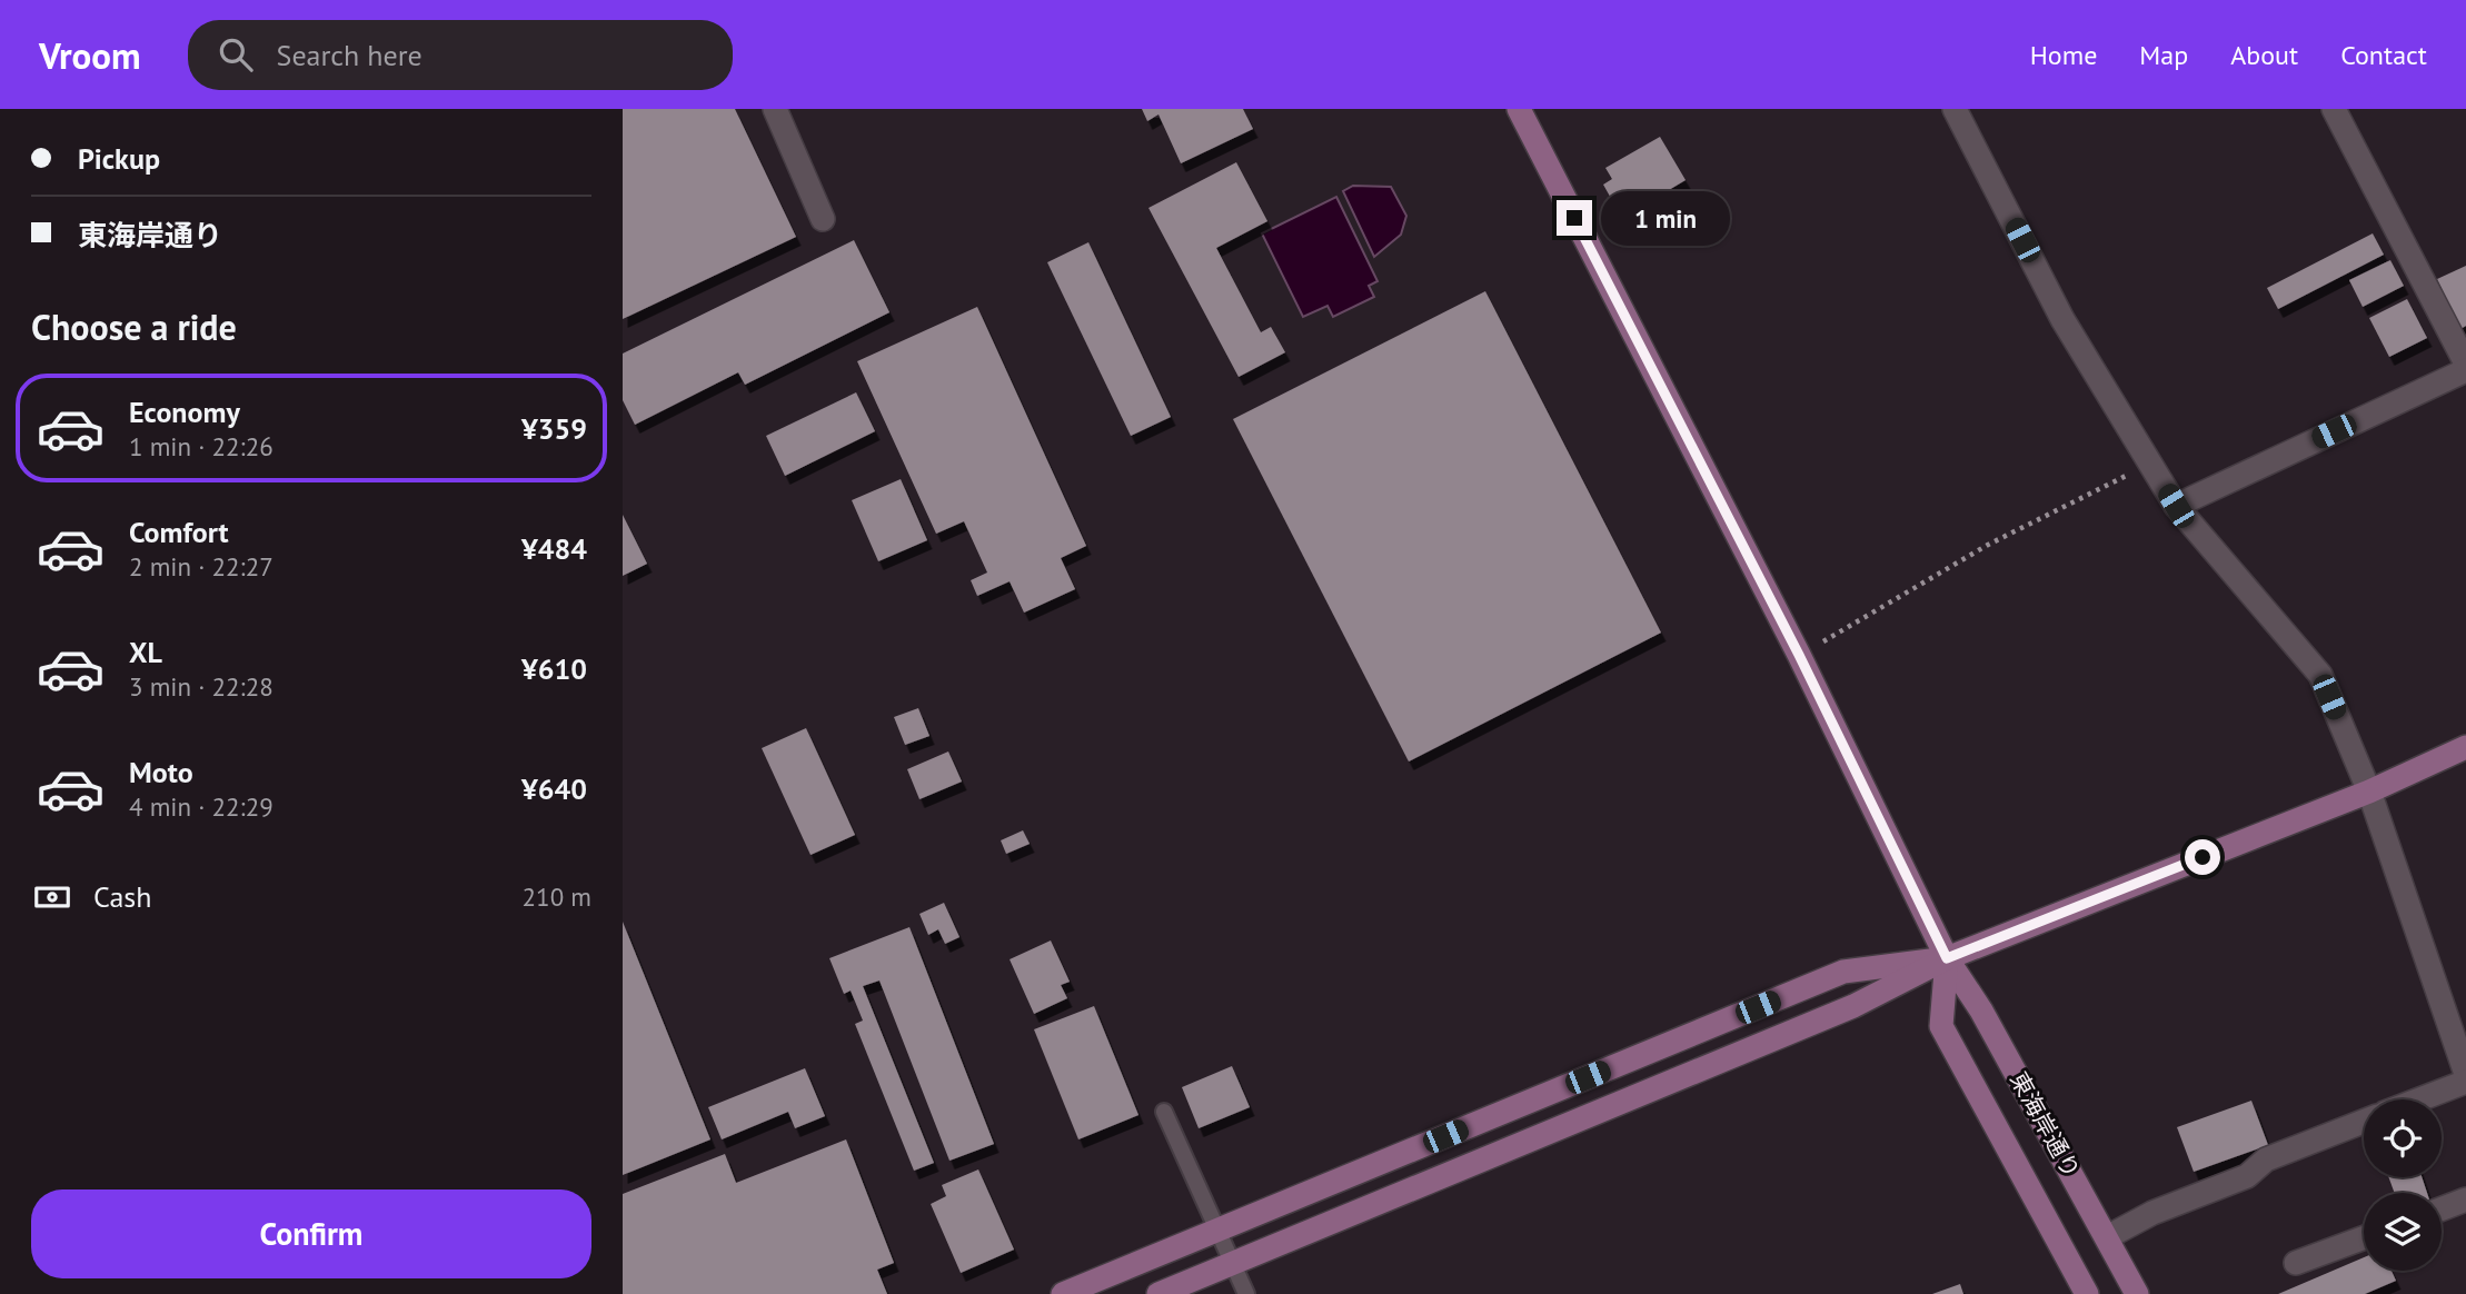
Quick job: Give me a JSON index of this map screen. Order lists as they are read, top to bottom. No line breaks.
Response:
{"streets":{"street":["東海岸通り"]},"page":{"header":"Vroom","search":"Search here","nav":["Home","Map","About","Contact"],"banner":["Pickup","東海岸通り"],"bubble":"1 min","heading":"Choose a ride","list":[{"name":"Economy","note":"1 min · 22:26","value":"¥359"},{"name":"Comfort","note":"2 min · 22:27","value":"¥484"},{"name":"XL","note":"3 min · 22:28","value":"¥610"},{"name":"Moto","note":"4 min · 22:29","value":"¥640"}],"pay":["Cash","210 m"],"buttons":"Confirm"}}
